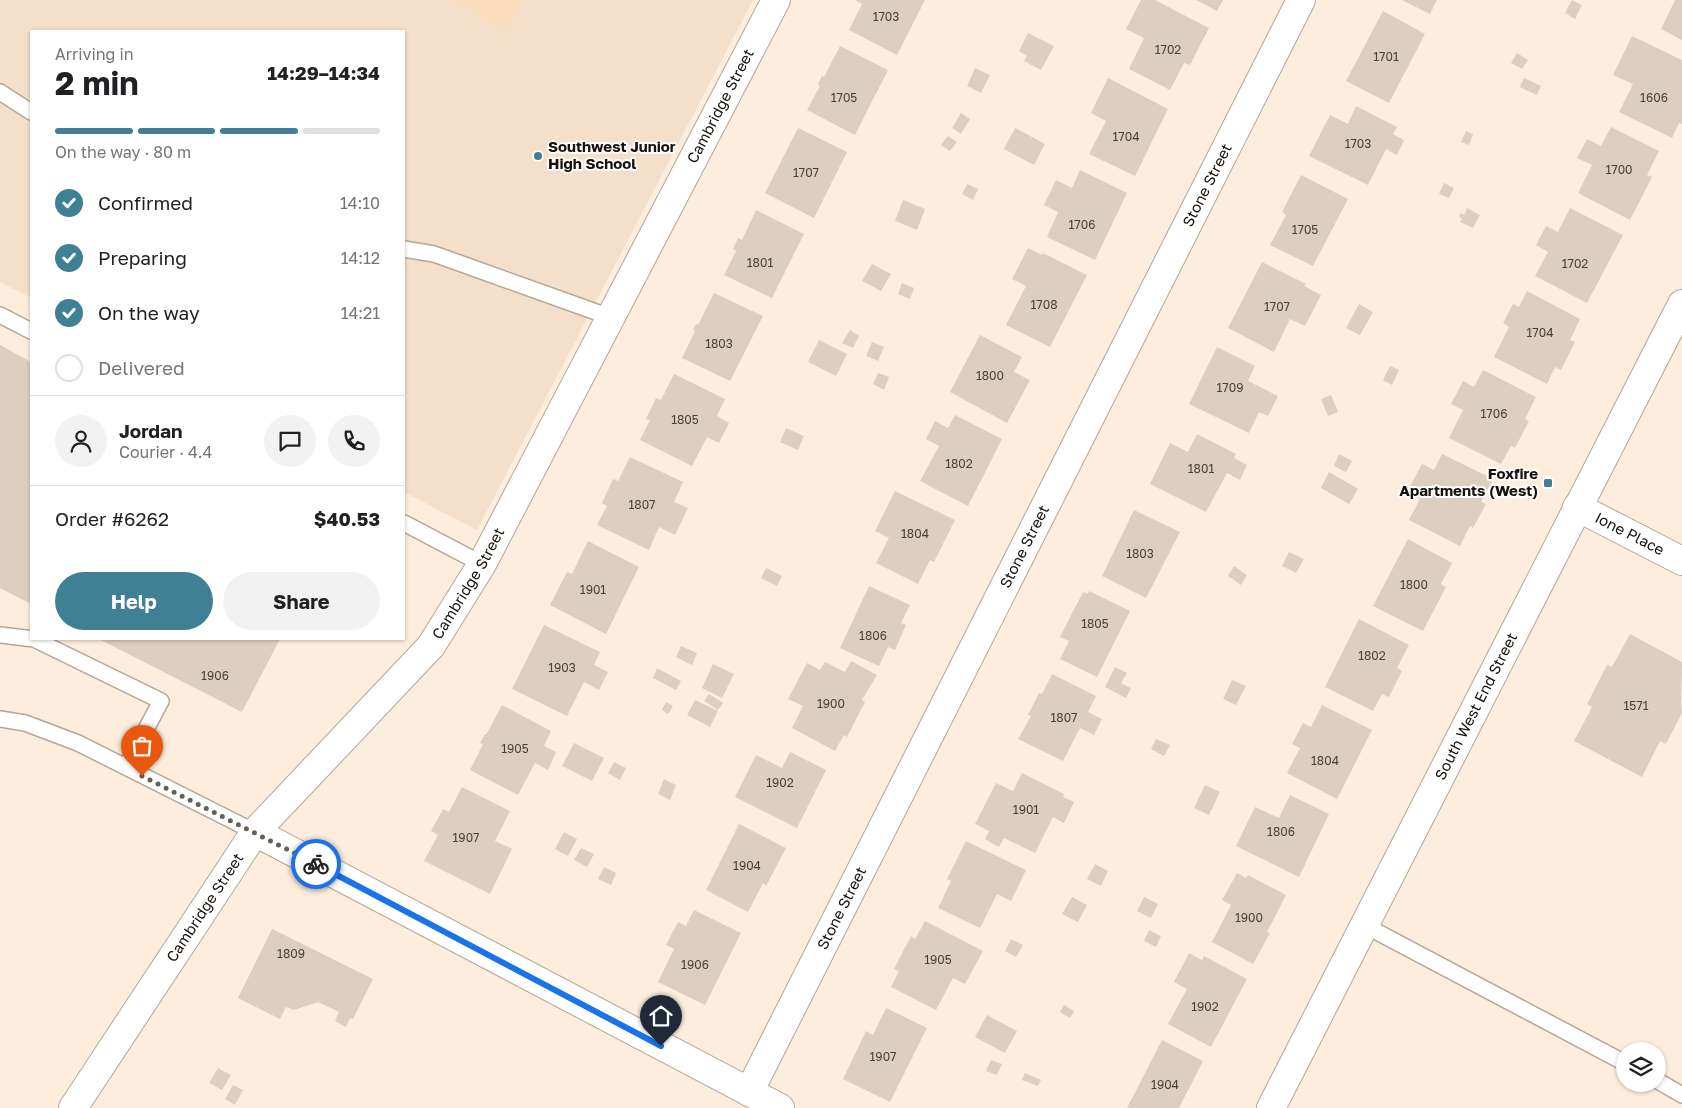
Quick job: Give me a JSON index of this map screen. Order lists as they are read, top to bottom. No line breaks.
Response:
{"streets":{"street":["Cambridge Street","Stone Street","Ione Place","South West End Street"]},"crossings":[["Ione Place","South West End Street"]],"places":{"other":["Southwest Junior High School"],"transit":["Foxfire Apartments (West)"]},"house_numbers":["1703","1702","1701","1705","1606","1704","1703","1700","1707","1706","1705","1801","1702","1708","1707","1704","1803","1800","1709","1706","1805","1802","1801","1807","1804","1803","1800","1901","1805","1806","1802","1903","1906","1900","1571","1807","1905","1804","1902","1901","1806","1907","1904","1900","1809","1905","1906","1902","1907","1904"],"page":{"heading":["2 min","Arriving in","14:29–14:34"],"panel":["Jordan","Courier · 4.4","Order #6262","$40.53"],"bar":"On the way · 80 m","list":[["Confirmed","14:10"],["Preparing","14:12"],["On the way","14:21"],"Delivered"],"buttons":["Help","Share"]}}
